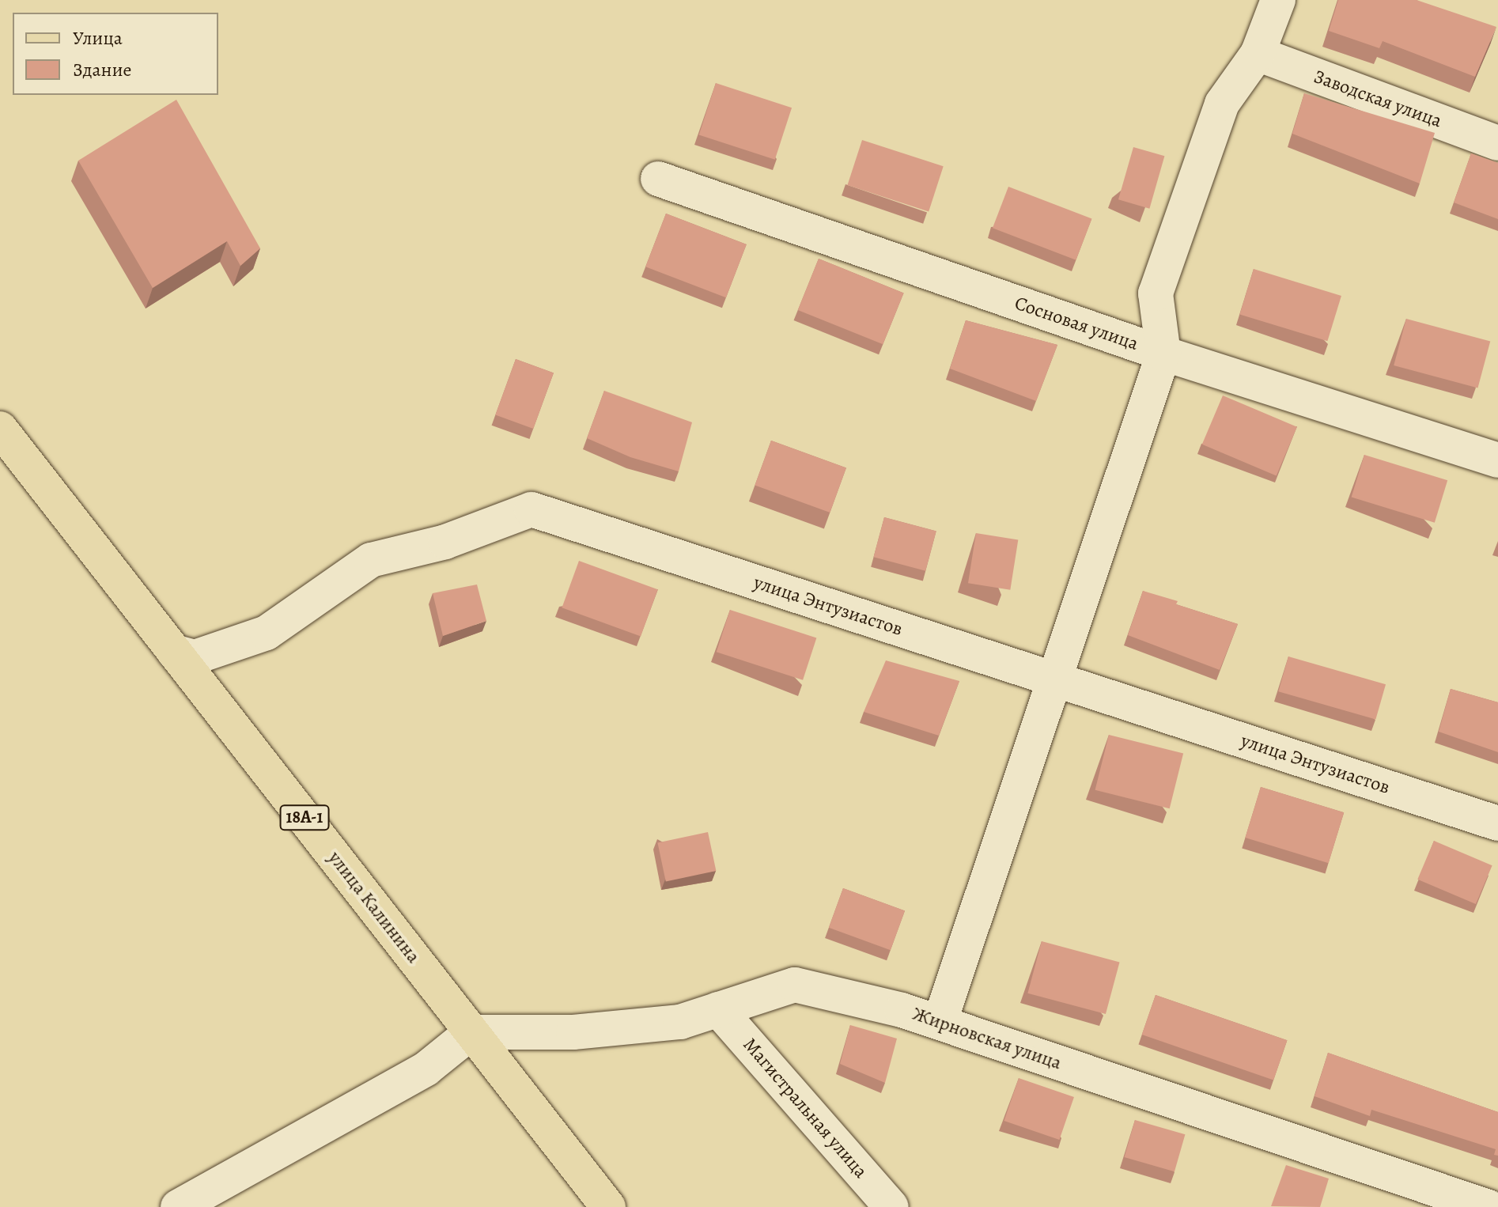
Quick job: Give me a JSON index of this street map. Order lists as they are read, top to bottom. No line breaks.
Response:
{"streets":{"main road":["18А-1","улица Калинина"],"street":["Заводская улица","Сосновая улица","улица Энтузиастов","Жирновская улица","Магистральная улица"]},"crossings":[["улица Энтузиастов","улица Калинина"],["улица Калинина","Жирновская улица"],["Жирновская улица","Магистральная улица"]],"legend":["Улица","Здание"]}
